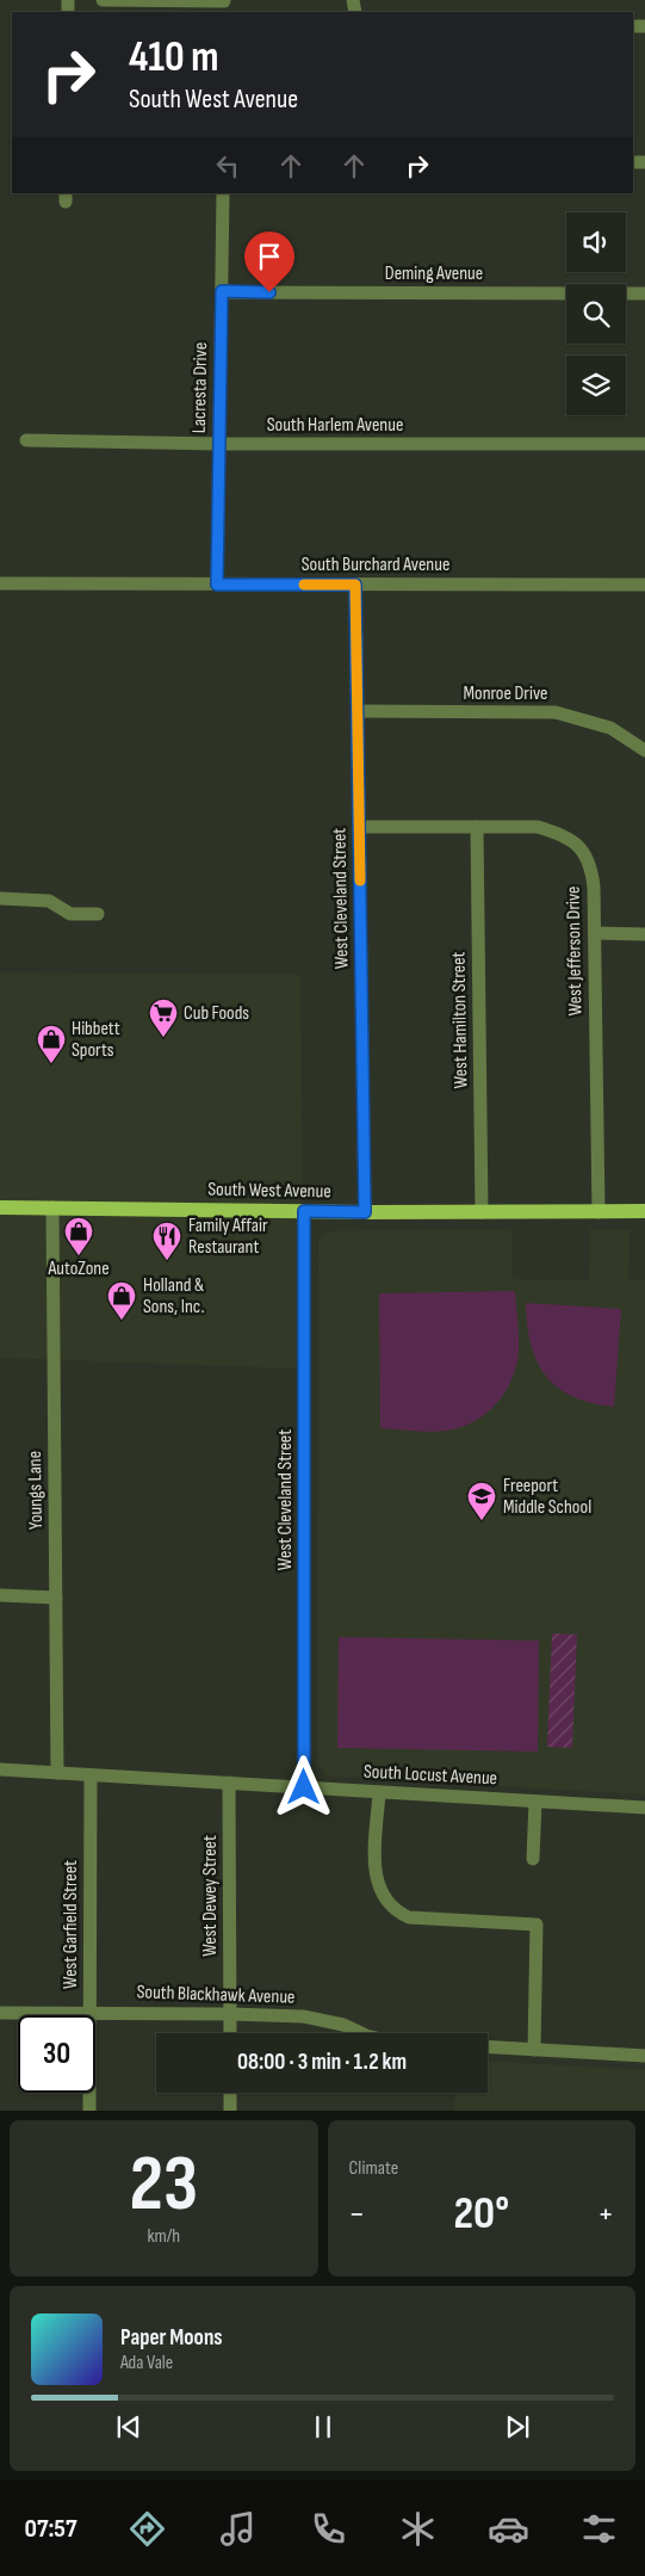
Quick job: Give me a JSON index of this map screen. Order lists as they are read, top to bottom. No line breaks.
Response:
{"streets":{"main road":["South West Avenue"],"street":["Deming Avenue","Lacresta Drive","South Harlem Avenue","South Burchard Avenue","Monroe Drive","West Cleveland Street","West Jefferson Drive","West Hamilton Street","Youngs Lane","South Locust Avenue","West Dewey Street","West Garfield Street","South Blackhawk Avenue"]},"crossings":[["Deming Avenue","Lacresta Drive"],["Lacresta Drive","South Harlem Avenue"],["Lacresta Drive","South Burchard Avenue"],["South Burchard Avenue","West Cleveland Street"],["Monroe Drive","West Cleveland Street"],["West Cleveland Street","West Jefferson Drive"],["West Cleveland Street","South West Avenue"],["West Cleveland Street","South Locust Avenue"],["West Jefferson Drive","West Hamilton Street"],["West Jefferson Drive","South West Avenue"],["West Hamilton Street","South West Avenue"],["South West Avenue","Youngs Lane"],["Youngs Lane","South Locust Avenue"],["South Locust Avenue","West Dewey Street"],["South Locust Avenue","West Garfield Street"],["West Dewey Street","South Blackhawk Avenue"],["West Garfield Street","South Blackhawk Avenue"]],"places":{"supermarket":["Cub Foods"],"shop":["Hibbett Sports","AutoZone","Holland & Sons, Inc."],"restaurant":["Family Affair Restaurant"],"school or university":["Freeport Middle School"]},"page":{"turn":["410 m","South West Avenue"],"limit":"30","trip":"08:00 · 3 min · 1.2 km","tile":[["23","km/h"],"Climate"],"heat":["−","20°","+"],"song":["Paper Moons","Ada Vale"],"tabs":"07:57"}}
